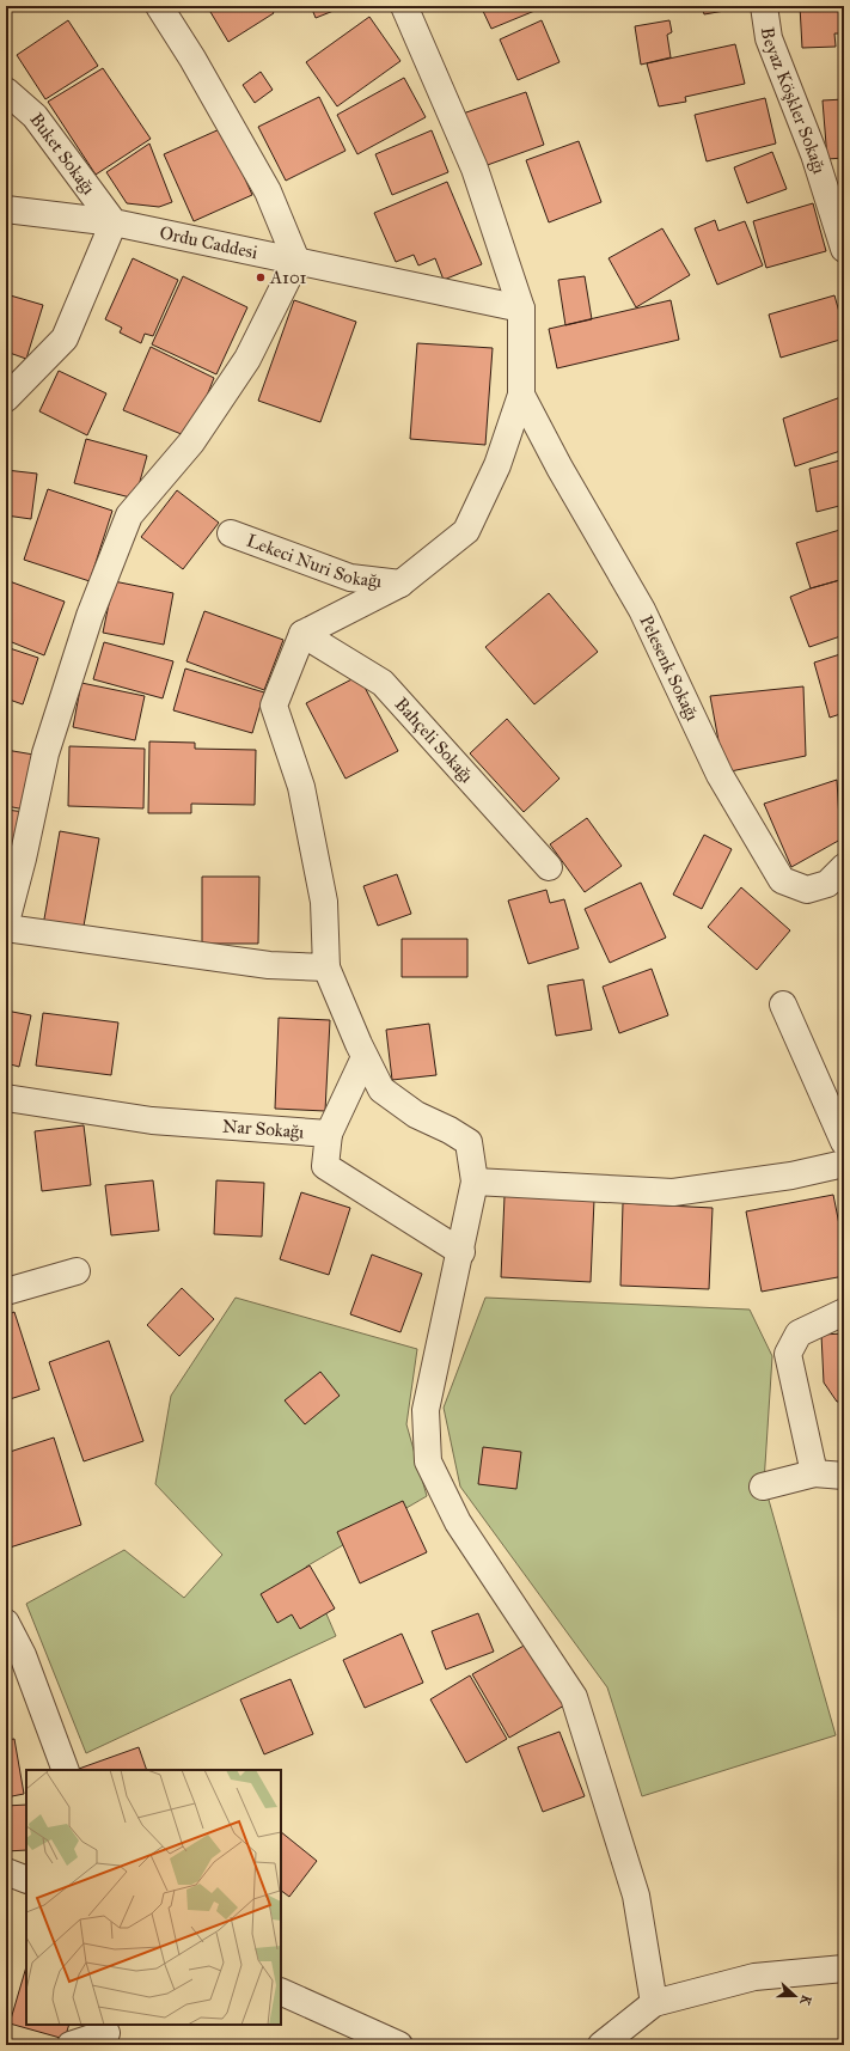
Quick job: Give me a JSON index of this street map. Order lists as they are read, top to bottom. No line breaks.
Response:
{"streets":{"street":["Beyaz Köşkler Sokağı","Buket Sokağı","Ordu Caddesi","Lekeci Nuri Sokağı","Pelesenk Sokağı","Bahçeli Sokağı","Nar Sokağı"]},"crossings":[["Buket Sokağı","Ordu Caddesi"]],"places":["A101"],"north":"right"}
